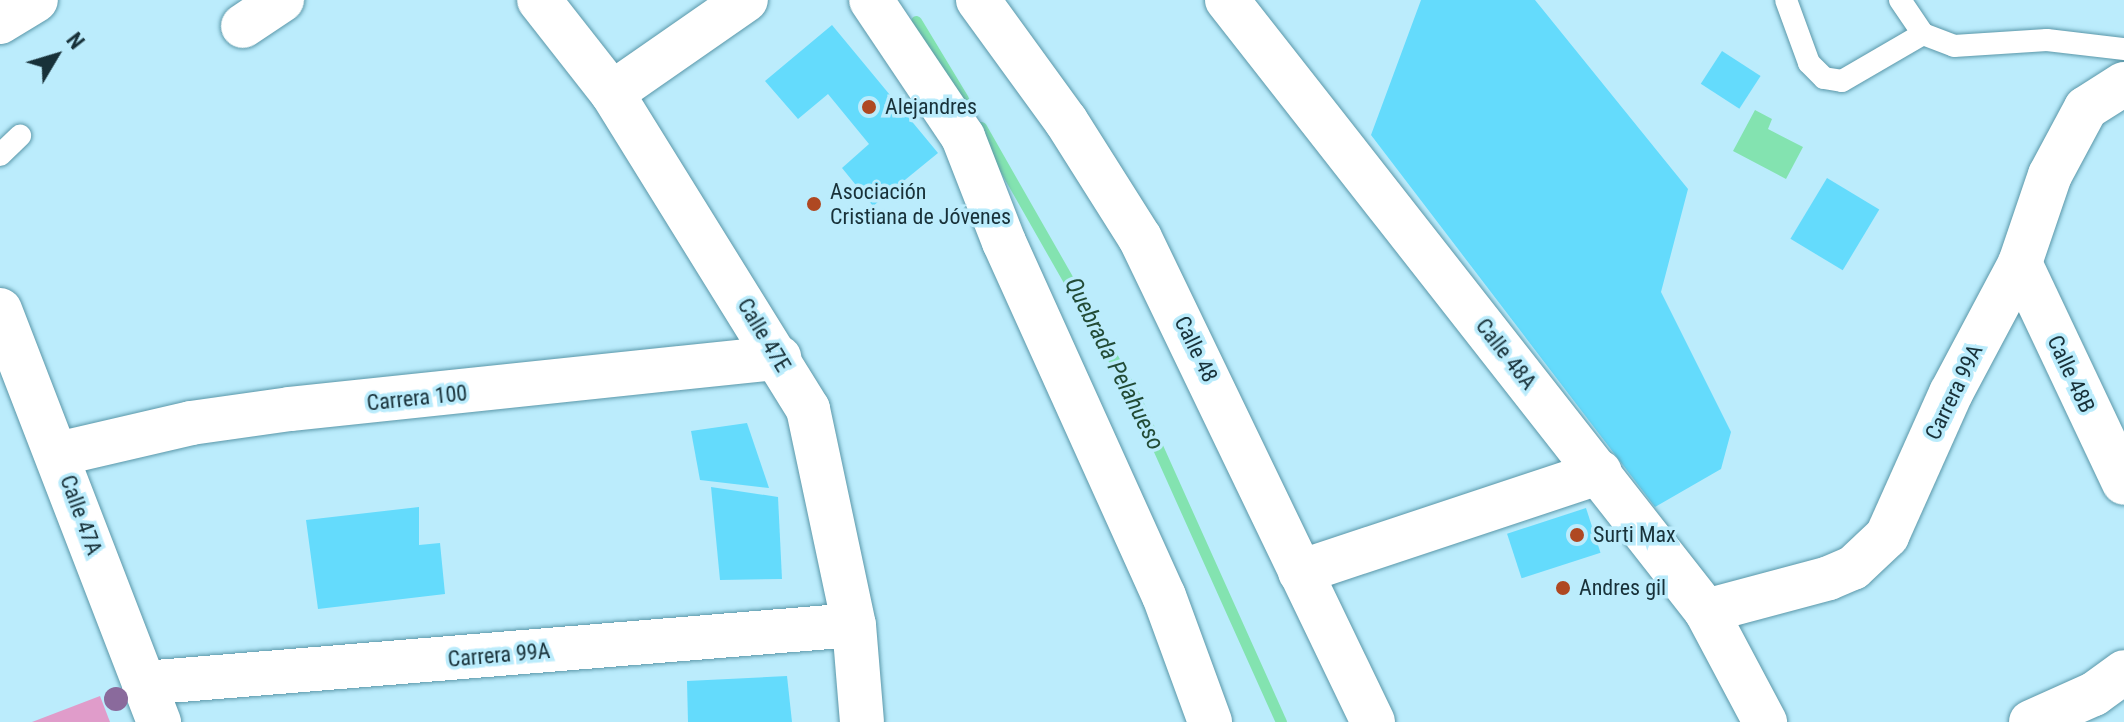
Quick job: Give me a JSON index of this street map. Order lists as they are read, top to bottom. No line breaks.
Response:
{"streets":{"street":["Calle 47E","Calle 48","Calle 48A","Calle 48B","Carrera 99A","Carrera 100","Calle 47A"]},"crossings":[["Calle 47E","Carrera 99A"],["Calle 47E","Carrera 100"],["Calle 48A","Carrera 99A"],["Calle 48B","Carrera 99A"],["Carrera 99A","Calle 47A"],["Carrera 100","Calle 47A"]],"water":["Quebrada Pelahueso"],"places":["Alejandres","Asociación Cristiana de Jóvenes","Surti Max","Andres gil"],"north":"top right"}
